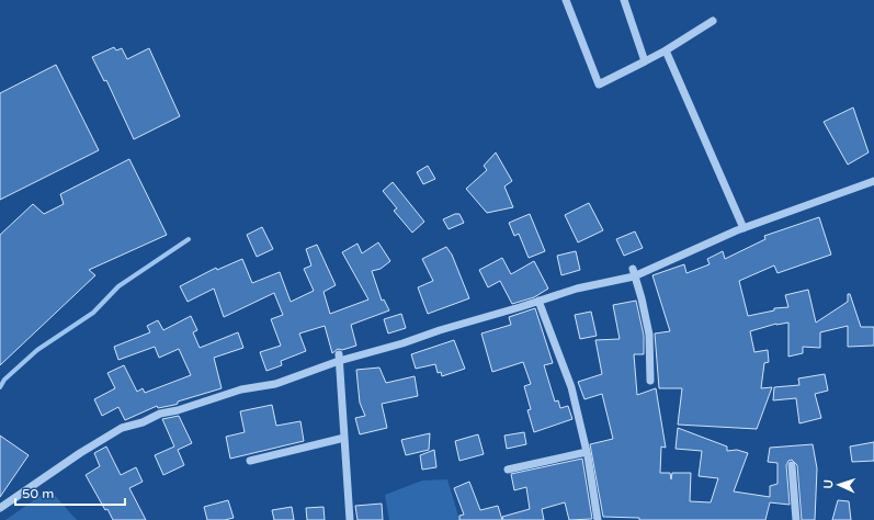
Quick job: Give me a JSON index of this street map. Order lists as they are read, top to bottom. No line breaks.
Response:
{"scale_bar":"50 m","north":"left"}
